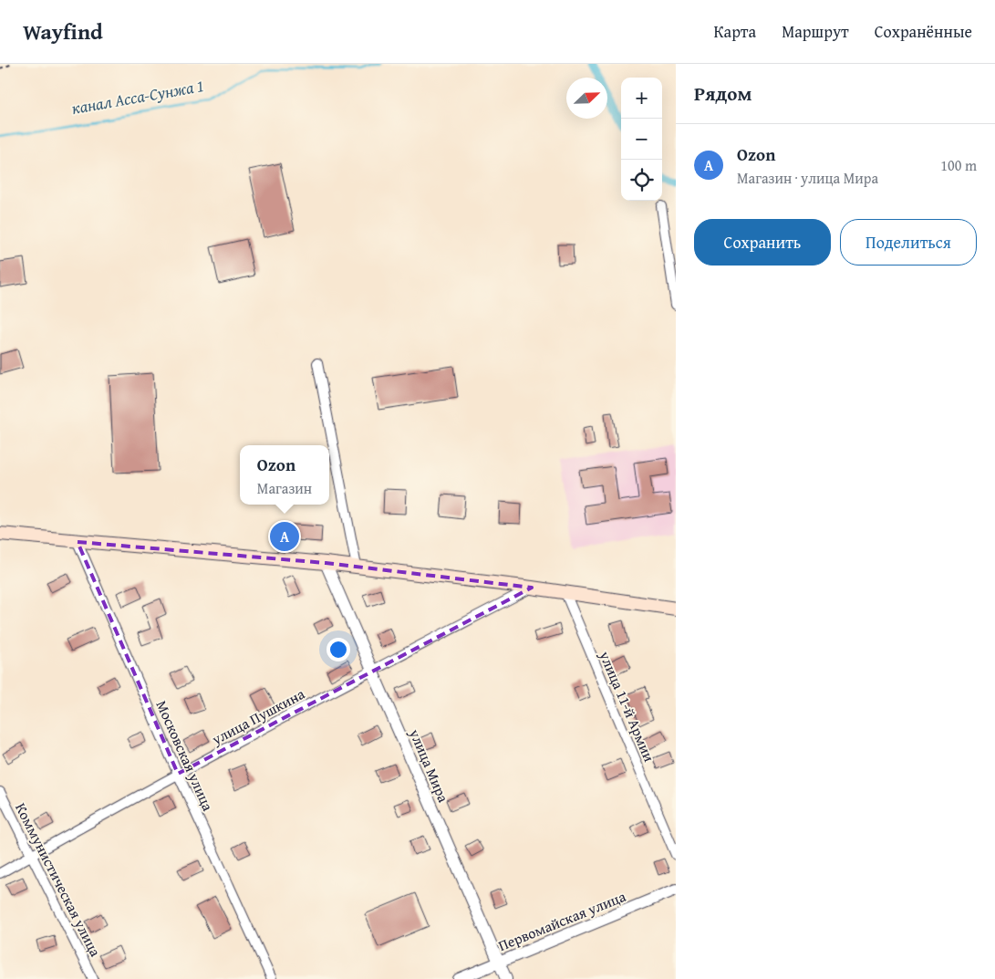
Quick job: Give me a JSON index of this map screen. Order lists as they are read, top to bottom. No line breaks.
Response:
{"streets":{"street":["улица 11-й Армии","улица Пушкина","Московская улица","улица Мира","Коммунистическая улица","Первомайская улица"]},"crossings":[["улица Пушкина","Московская улица"],["улица Пушкина","улица Мира"],["улица Пушкина","Коммунистическая улица"],["улица Мира","Первомайская улица"]],"water":["канал Асса-Сунжа 1"],"north":"top right","page":{"header":"Wayfind","nav":["Карта","Маршрут","Сохранённые"],"heading":"Рядом","map_buttons":["+","−"],"list":[{"mark":"A","name":"Ozon","note":"Магазин · улица Мира","value":"100 m"}],"buttons":["Сохранить","Поделиться"],"popup":["Ozon","Магазин"],"pins":"A"}}
